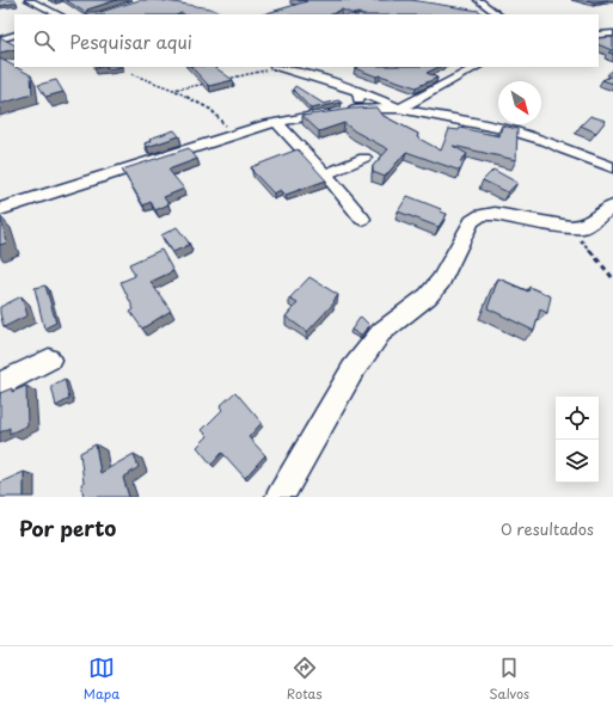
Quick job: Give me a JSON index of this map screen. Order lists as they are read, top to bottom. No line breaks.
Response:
{"north":"bottom right","page":{"search":"Pesquisar aqui","heading":["Por perto","0 resultados"],"nav":["Mapa","Rotas","Salvos"]}}
